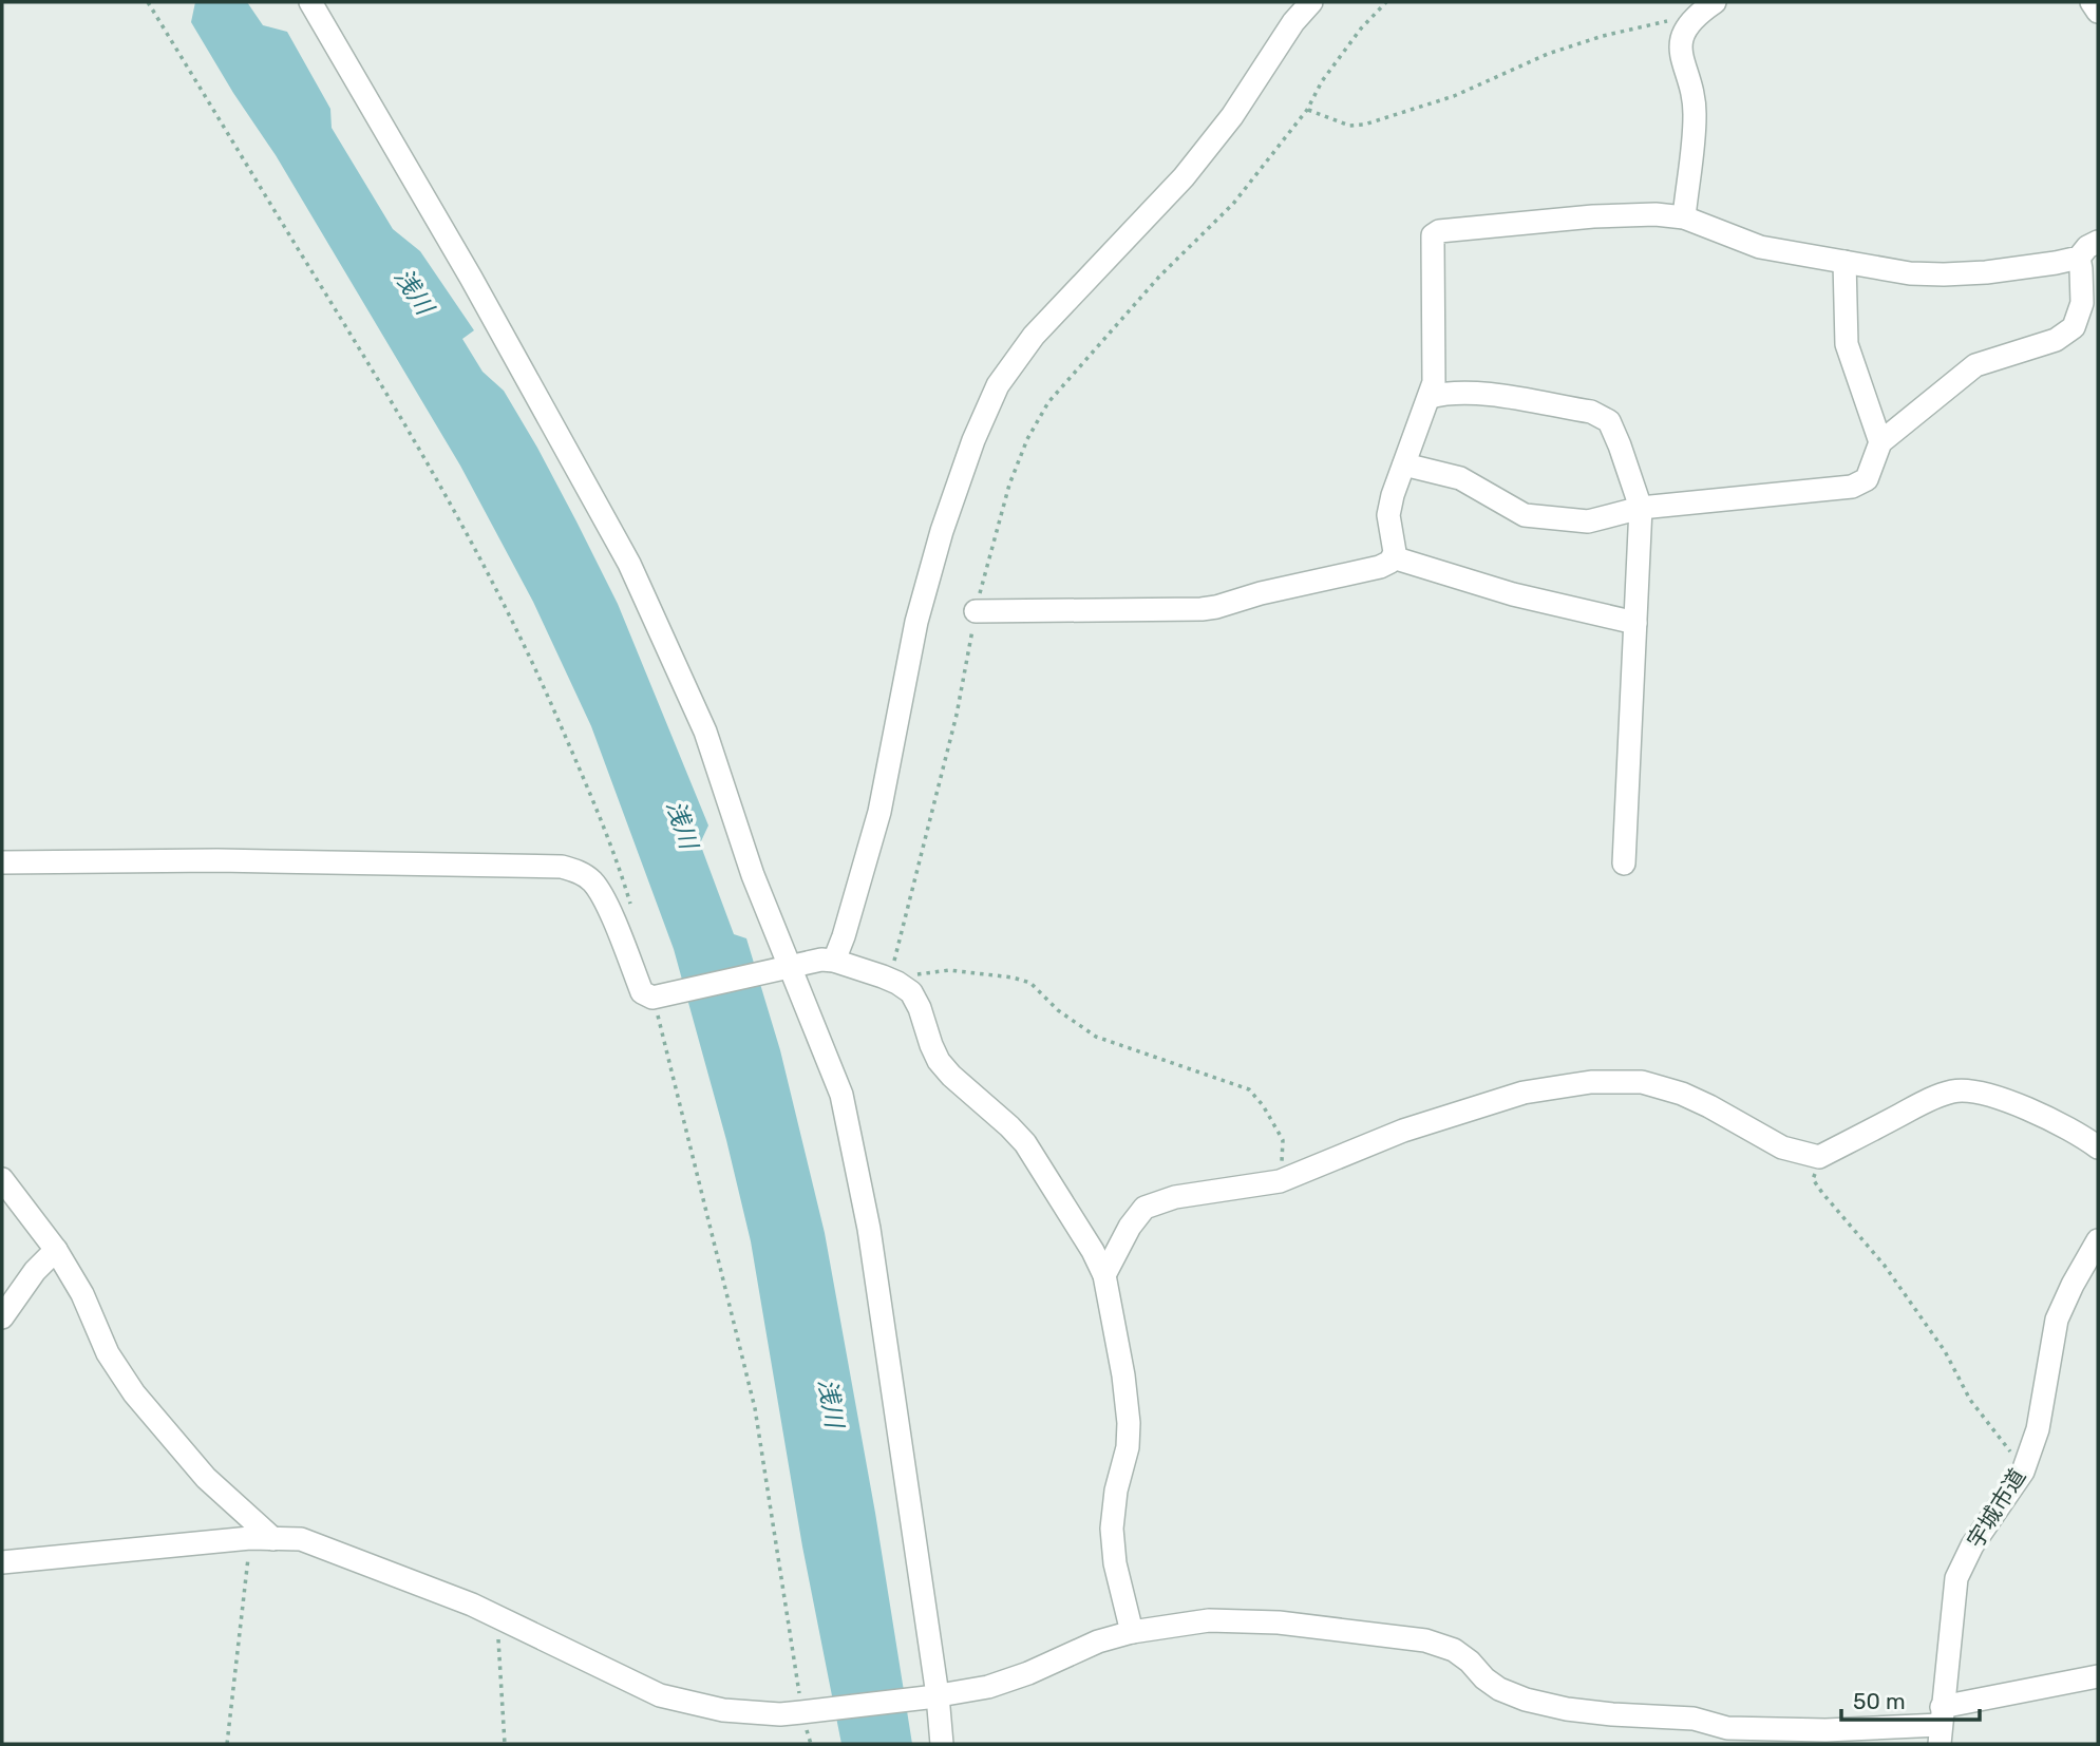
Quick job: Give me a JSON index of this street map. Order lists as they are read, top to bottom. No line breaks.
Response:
{"streets":{"street":["宇城市道"]},"water":["浅川"],"scale_bar":"50 m"}
